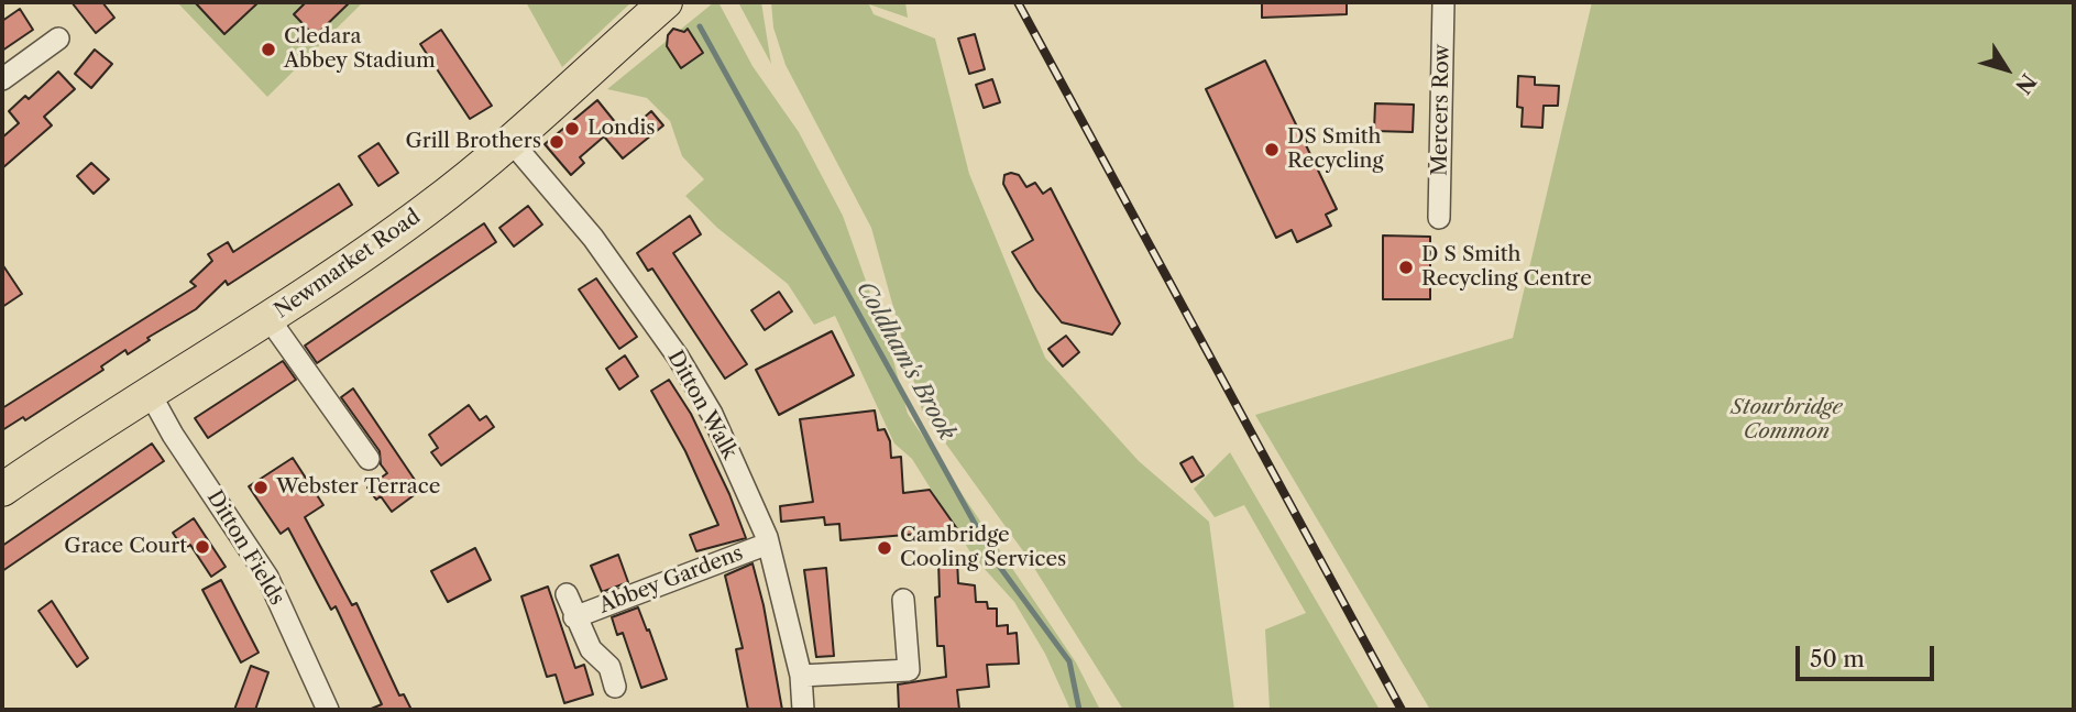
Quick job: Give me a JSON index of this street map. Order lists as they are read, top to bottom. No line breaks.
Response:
{"streets":{"main road":["Newmarket Road"],"street":["Mercers Row","Ditton Walk","Ditton Fields","Abbey Gardens"]},"crossings":[["Newmarket Road","Ditton Walk"],["Newmarket Road","Ditton Fields"],["Ditton Walk","Abbey Gardens"]],"water":["Coldham's Brook"],"parks":["Stourbridge Common"],"places":["Cledara Abbey Stadium","Londis","Grill Brothers","DS Smith Recycling","D S Smith Recycling Centre","Webster Terrace","Grace Court","Cambridge Cooling Services"],"scale_bar":"50 m","north":"bottom right"}
